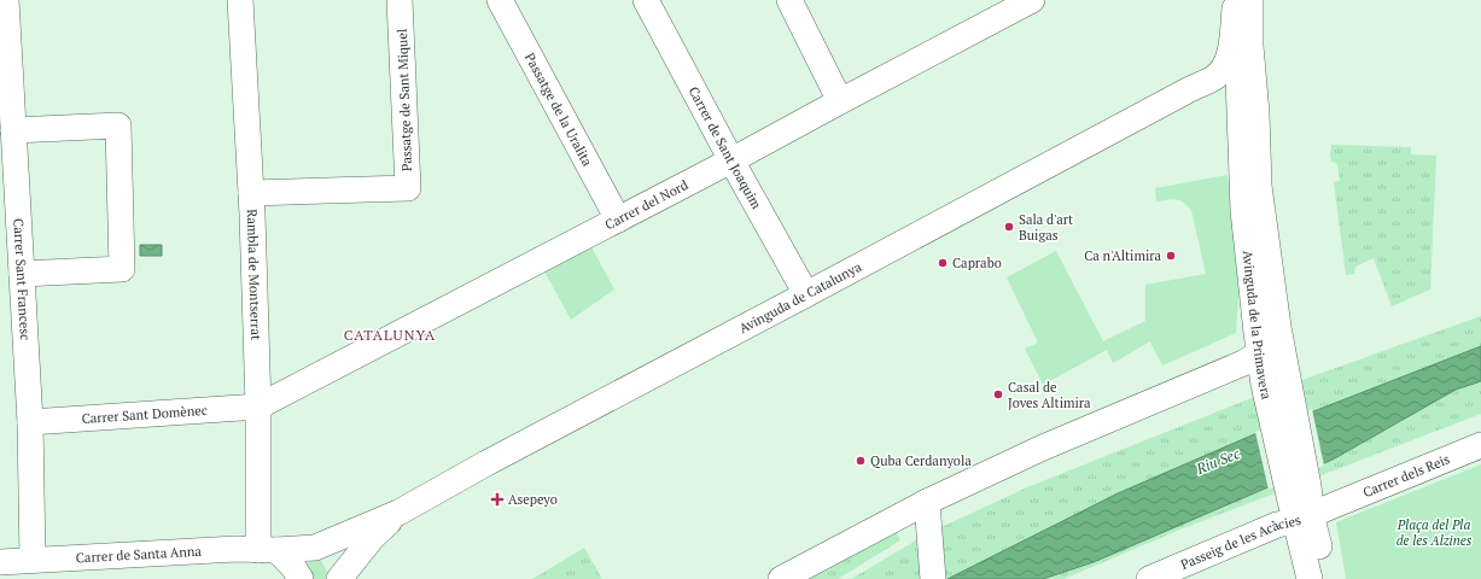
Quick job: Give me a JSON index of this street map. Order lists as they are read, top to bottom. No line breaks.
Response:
{"streets":{"street":["Passatge de Sant Miquel","Passatge de la Uralita","Carrer de Sant Joaquim","Carrer del Nord","Rambla de Montserrat","Carrer Sant Francesc","Avinguda de Catalunya","Avinguda de la Primavera","Carrer Sant Domènec","Carrer dels Reis","Passeig de les Acàcies","Carrer de Santa Anna"]},"crossings":[["Passatge de Sant Miquel","Rambla de Montserrat"],["Passatge de la Uralita","Carrer del Nord"],["Carrer de Sant Joaquim","Carrer del Nord"],["Carrer de Sant Joaquim","Avinguda de Catalunya"],["Carrer del Nord","Rambla de Montserrat"],["Carrer del Nord","Carrer Sant Domènec"],["Rambla de Montserrat","Avinguda de Catalunya"],["Rambla de Montserrat","Carrer Sant Domènec"],["Rambla de Montserrat","Carrer de Santa Anna"],["Carrer Sant Francesc","Carrer Sant Domènec"],["Carrer Sant Francesc","Carrer de Santa Anna"],["Avinguda de Catalunya","Avinguda de la Primavera"],["Avinguda de Catalunya","Carrer de Santa Anna"],["Avinguda de la Primavera","Carrer dels Reis"],["Avinguda de la Primavera","Passeig de les Acàcies"],["Carrer dels Reis","Passeig de les Acàcies"]],"districts":["CATALUNYA"],"water":["Riu Sec"],"parks":["Plaça del Pla de les Alzines"],"places":{"other":["Sala d'art Buigas","Ca n'Altimira","Caprabo","Casal de Joves Altimira","Quba Cerdanyola"],"health":["Asepeyo"]}}
